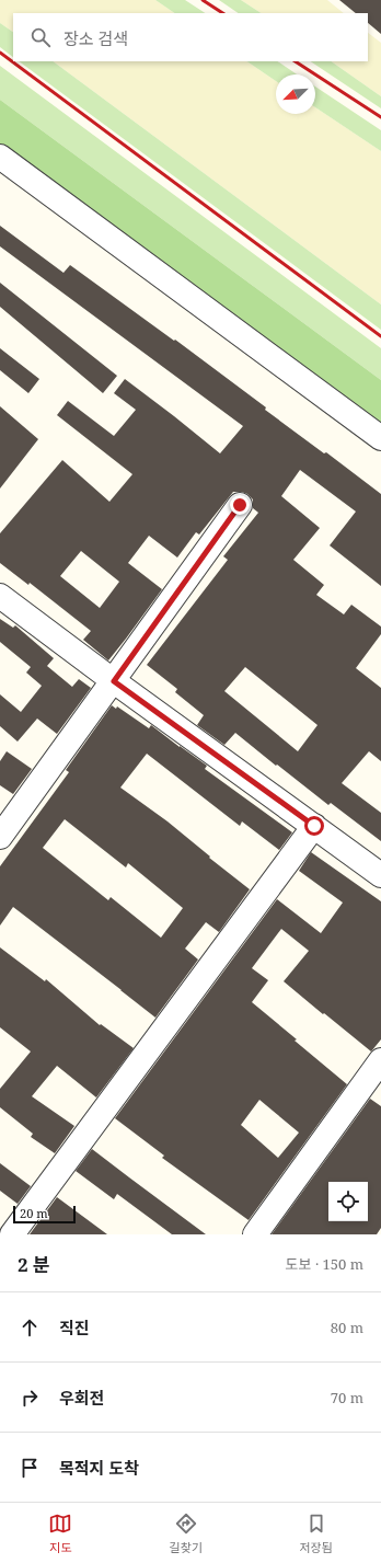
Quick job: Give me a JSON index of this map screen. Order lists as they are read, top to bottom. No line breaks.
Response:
{"scale_bar":"20 m","north":"bottom left","page":{"search":"장소 검색","scale":"20 m","heading":["2 분","도보 · 150 m"],"list":[["직진","80 m"],["우회전","70 m"],"목적지 도착"],"nav":["지도","길찾기","저장됨"]}}
